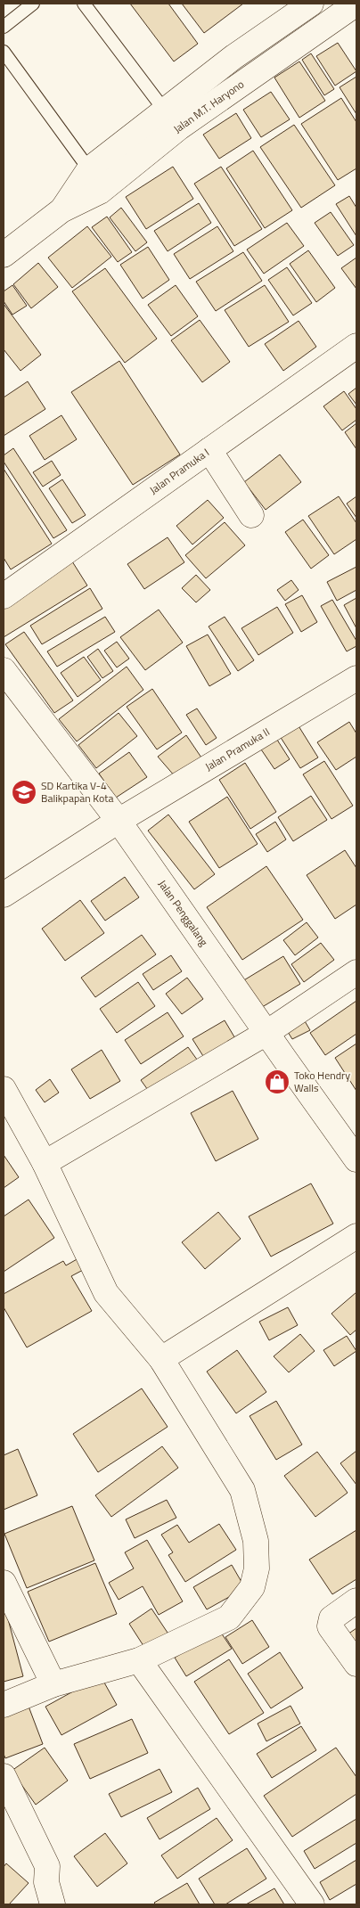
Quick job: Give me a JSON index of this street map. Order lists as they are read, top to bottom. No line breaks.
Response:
{"streets":{"street":["Jalan M.T. Haryono","Jalan Pramuka I","Jalan Pramuka II","Jalan Penggalang"]},"crossings":[["Jalan Pramuka II","Jalan Penggalang"]],"places":{"school or university":["SD Kartika V-4 Balikpapan Kota"],"shop":["Toko Hendry Walls"]}}
